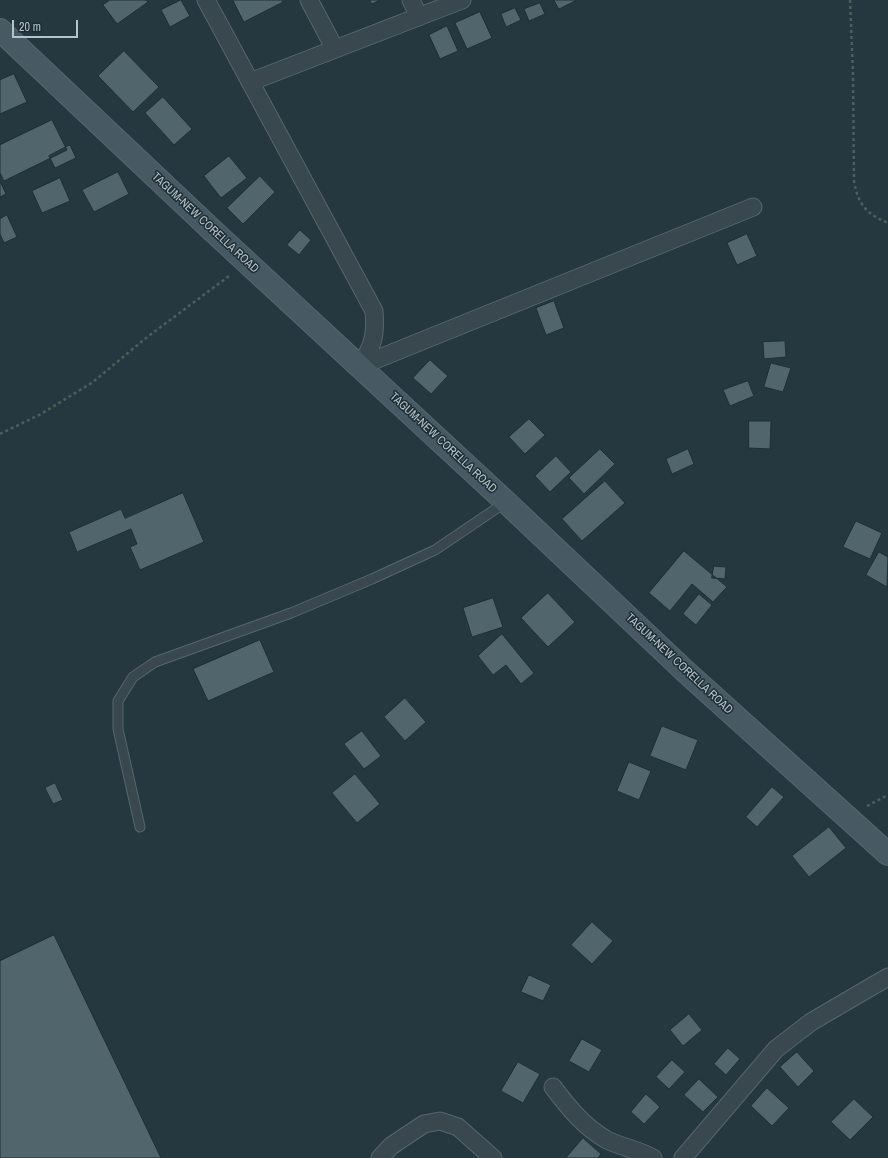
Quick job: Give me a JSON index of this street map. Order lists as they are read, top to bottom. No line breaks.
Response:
{"streets":{"main road":["TAGUM-NEW CORELLA ROAD"]},"scale_bar":"20 m"}
